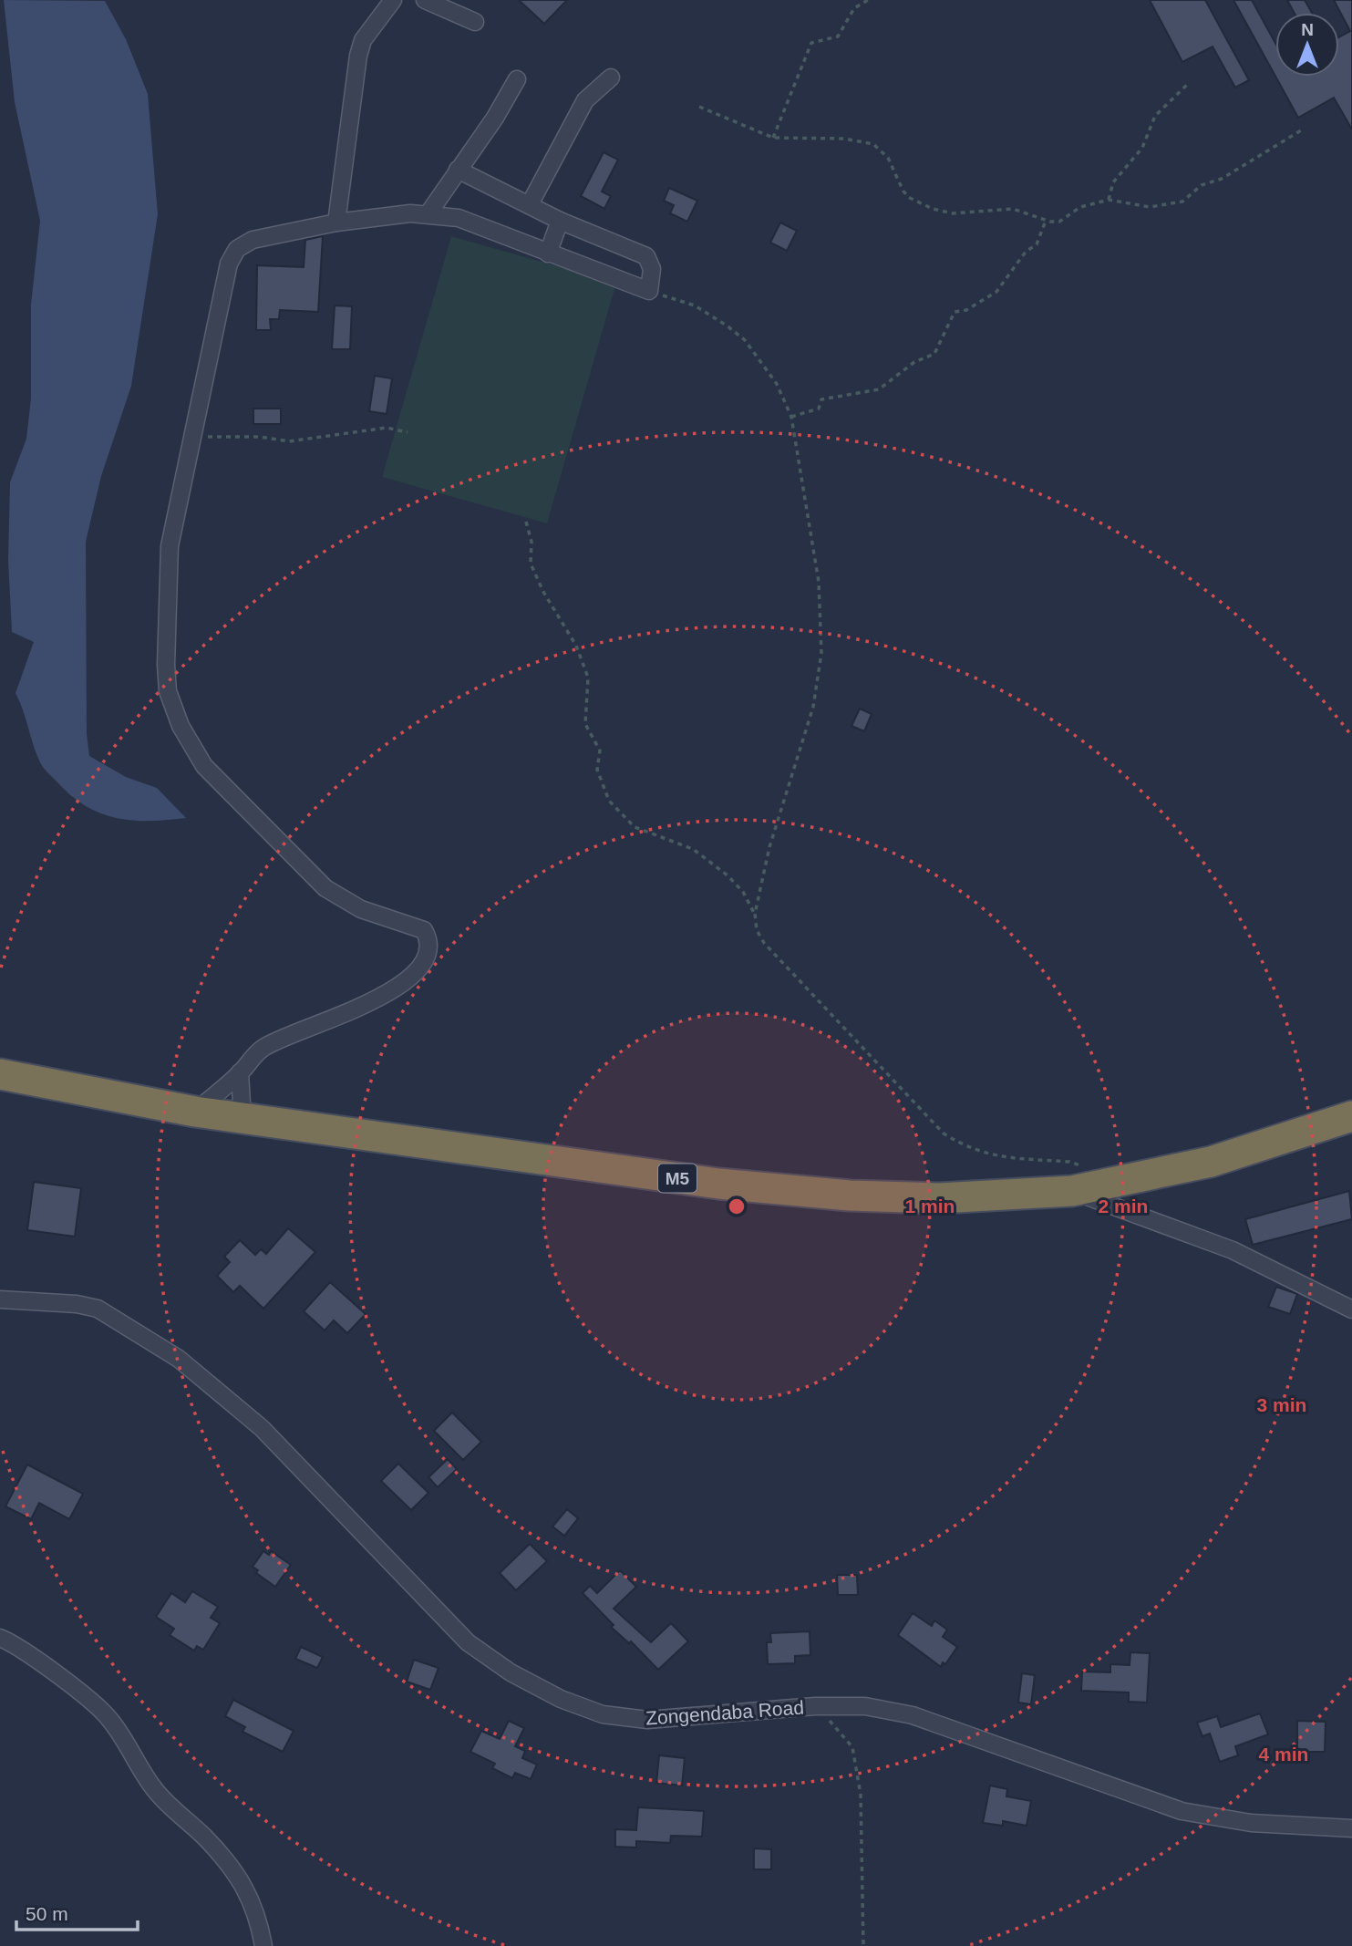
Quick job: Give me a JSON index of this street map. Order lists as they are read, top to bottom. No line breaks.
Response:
{"streets":{"highway":["M5"],"street":["Zongendaba Road"]},"scale_bar":"50 m","north":"top","rings":["1 min","2 min","3 min","4 min"]}
